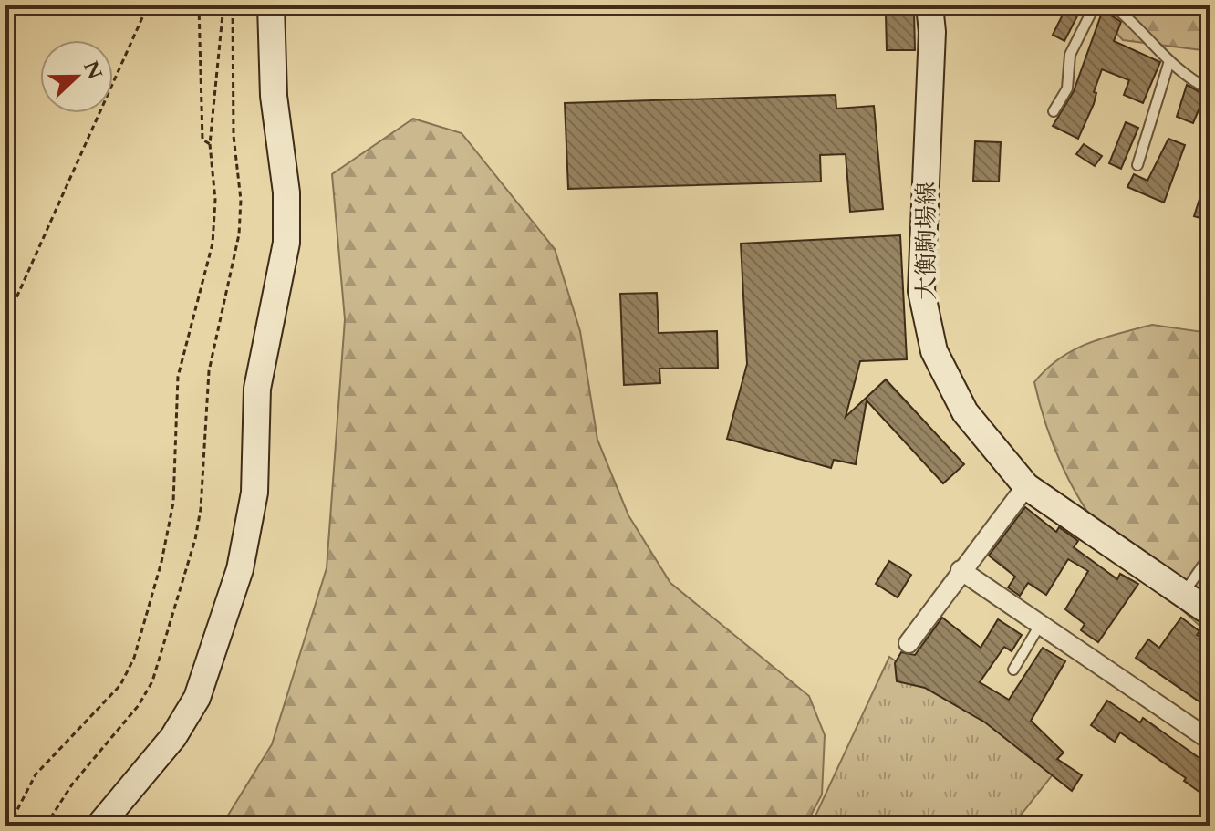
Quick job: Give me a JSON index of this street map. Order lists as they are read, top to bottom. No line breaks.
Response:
{"streets":{"street":["大衡駒場線"]},"north":"right"}
